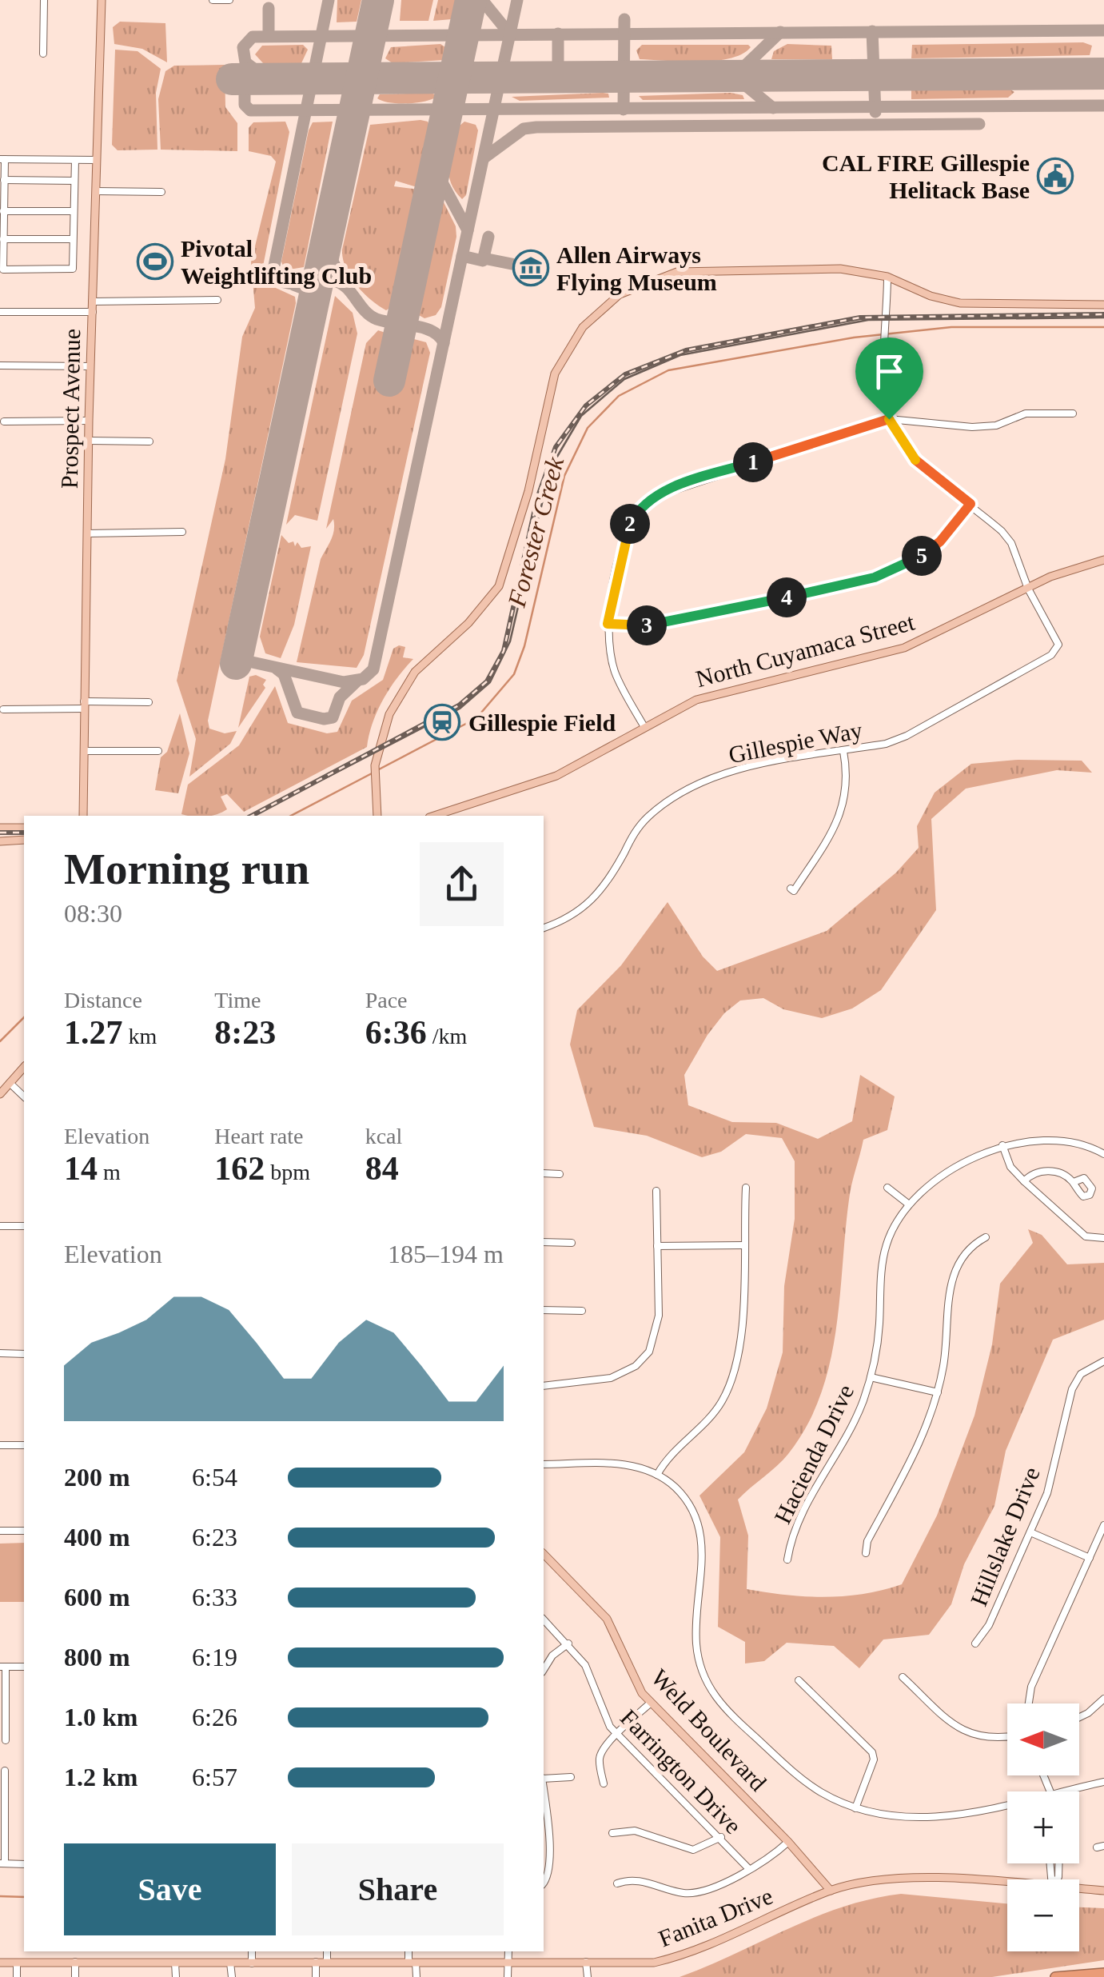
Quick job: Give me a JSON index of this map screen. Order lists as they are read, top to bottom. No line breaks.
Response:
{"streets":{"main road":["Prospect Avenue","North Cuyamaca Street","Weld Boulevard","Fanita Drive"],"street":["Gillespie Way","Hacienda Drive","Hillslake Drive","Farrington Drive"]},"crossings":[["North Cuyamaca Street","Gillespie Way"],["Weld Boulevard","Fanita Drive"]],"water":["Forester Creek"],"places":{"public building":["CAL FIRE Gillespie Helitack Base"],"sports":["Pivotal Weightlifting Club"],"museum":["Allen Airways Flying Museum"],"station":["Gillespie Field"]},"north":"left","page":{"pins":["1","2","5","4","3"],"heading":["Morning run","08:30"],"stats":[["Distance","1.27 km"],["Time","8:23"],["Pace","6:36 /km"],["Elevation","14 m"],["Heart rate","162 bpm"],["kcal","84"]],"chart":["Elevation","185–194 m"],"list":[{"name":"200 m","note":"6:54"},{"name":"400 m","note":"6:23"},{"name":"600 m","note":"6:33"},{"name":"800 m","note":"6:19"},{"name":"1.0 km","note":"6:26"},{"name":"1.2 km","note":"6:57"}],"map_buttons":["+","−"],"buttons":["Save","Share"]}}
